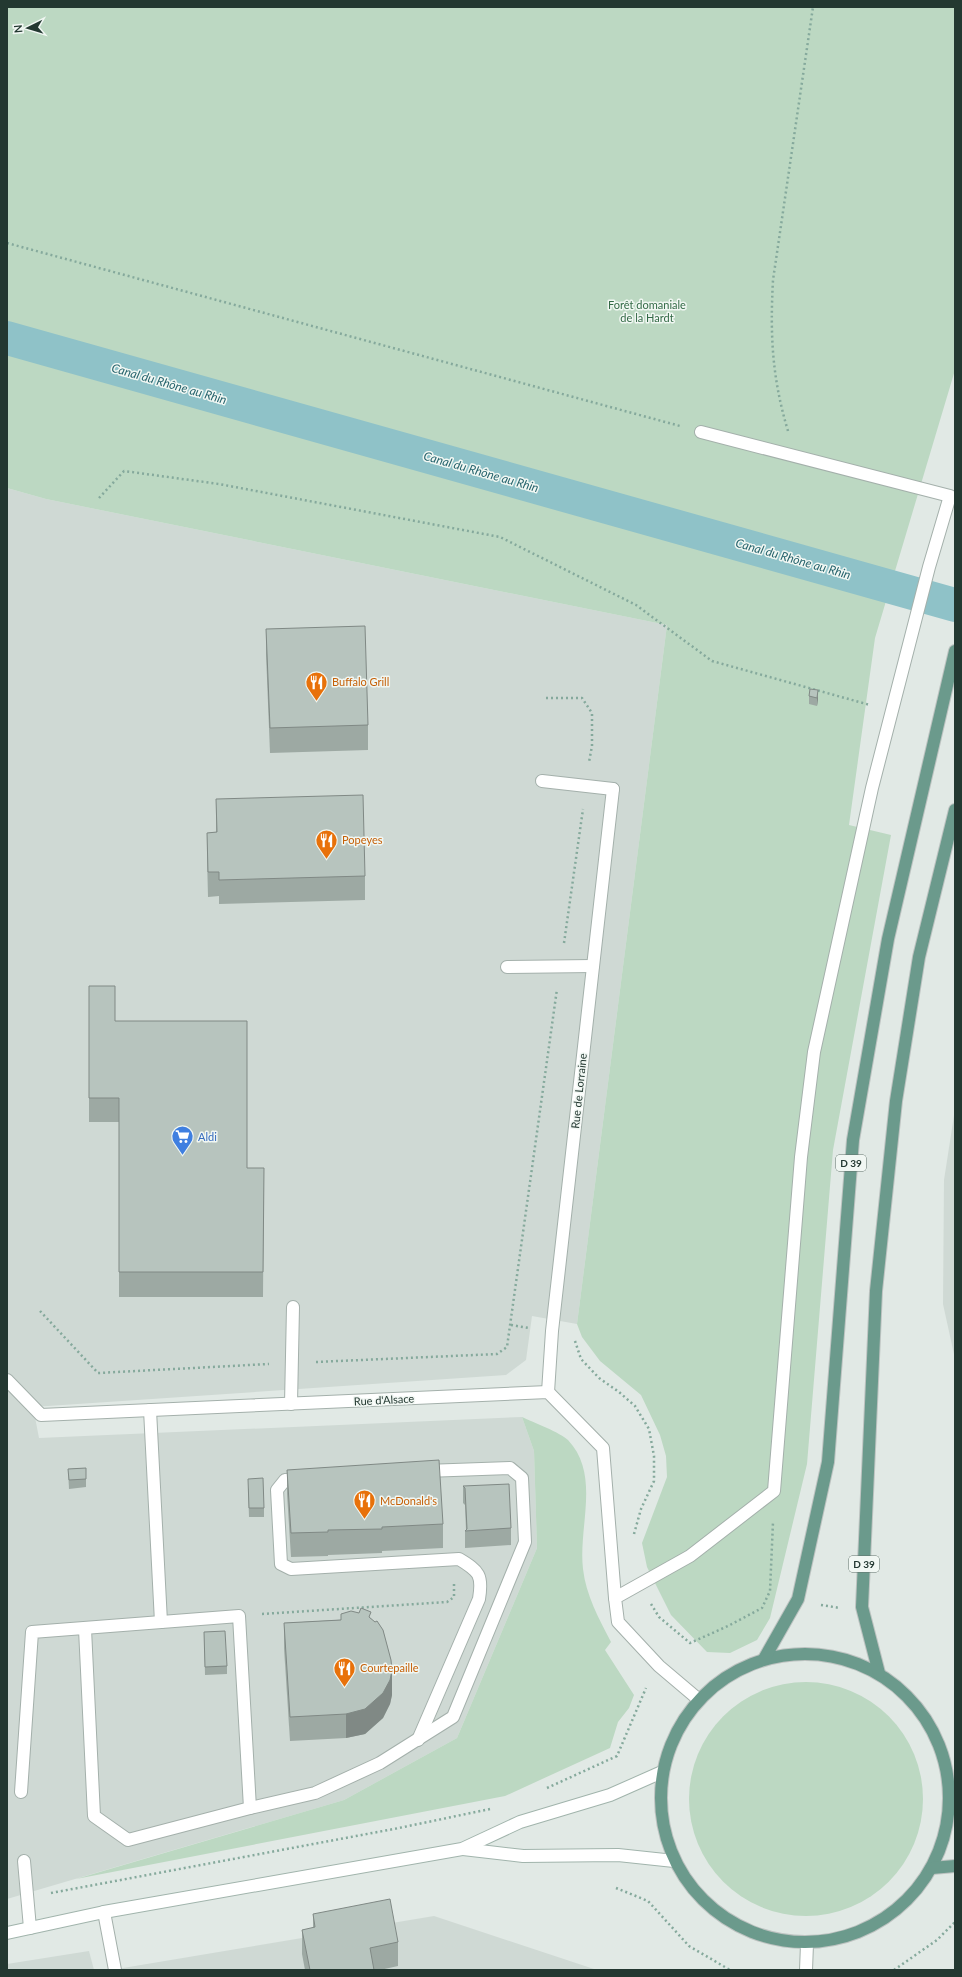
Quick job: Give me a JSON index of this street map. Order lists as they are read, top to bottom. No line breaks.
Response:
{"streets":{"main road":["D 39"],"street":["Rue de Lorraine","Rue d'Alsace"]},"crossings":[["Rue de Lorraine","Rue d'Alsace"]],"water":["Canal du Rhône au Rhin"],"parks":["Forêt domaniale de la Hardt"],"places":{"restaurant":["Buffalo Grill","Popeyes","McDonald's","Courtepaille"],"supermarket":["Aldi"]},"north":"left"}
